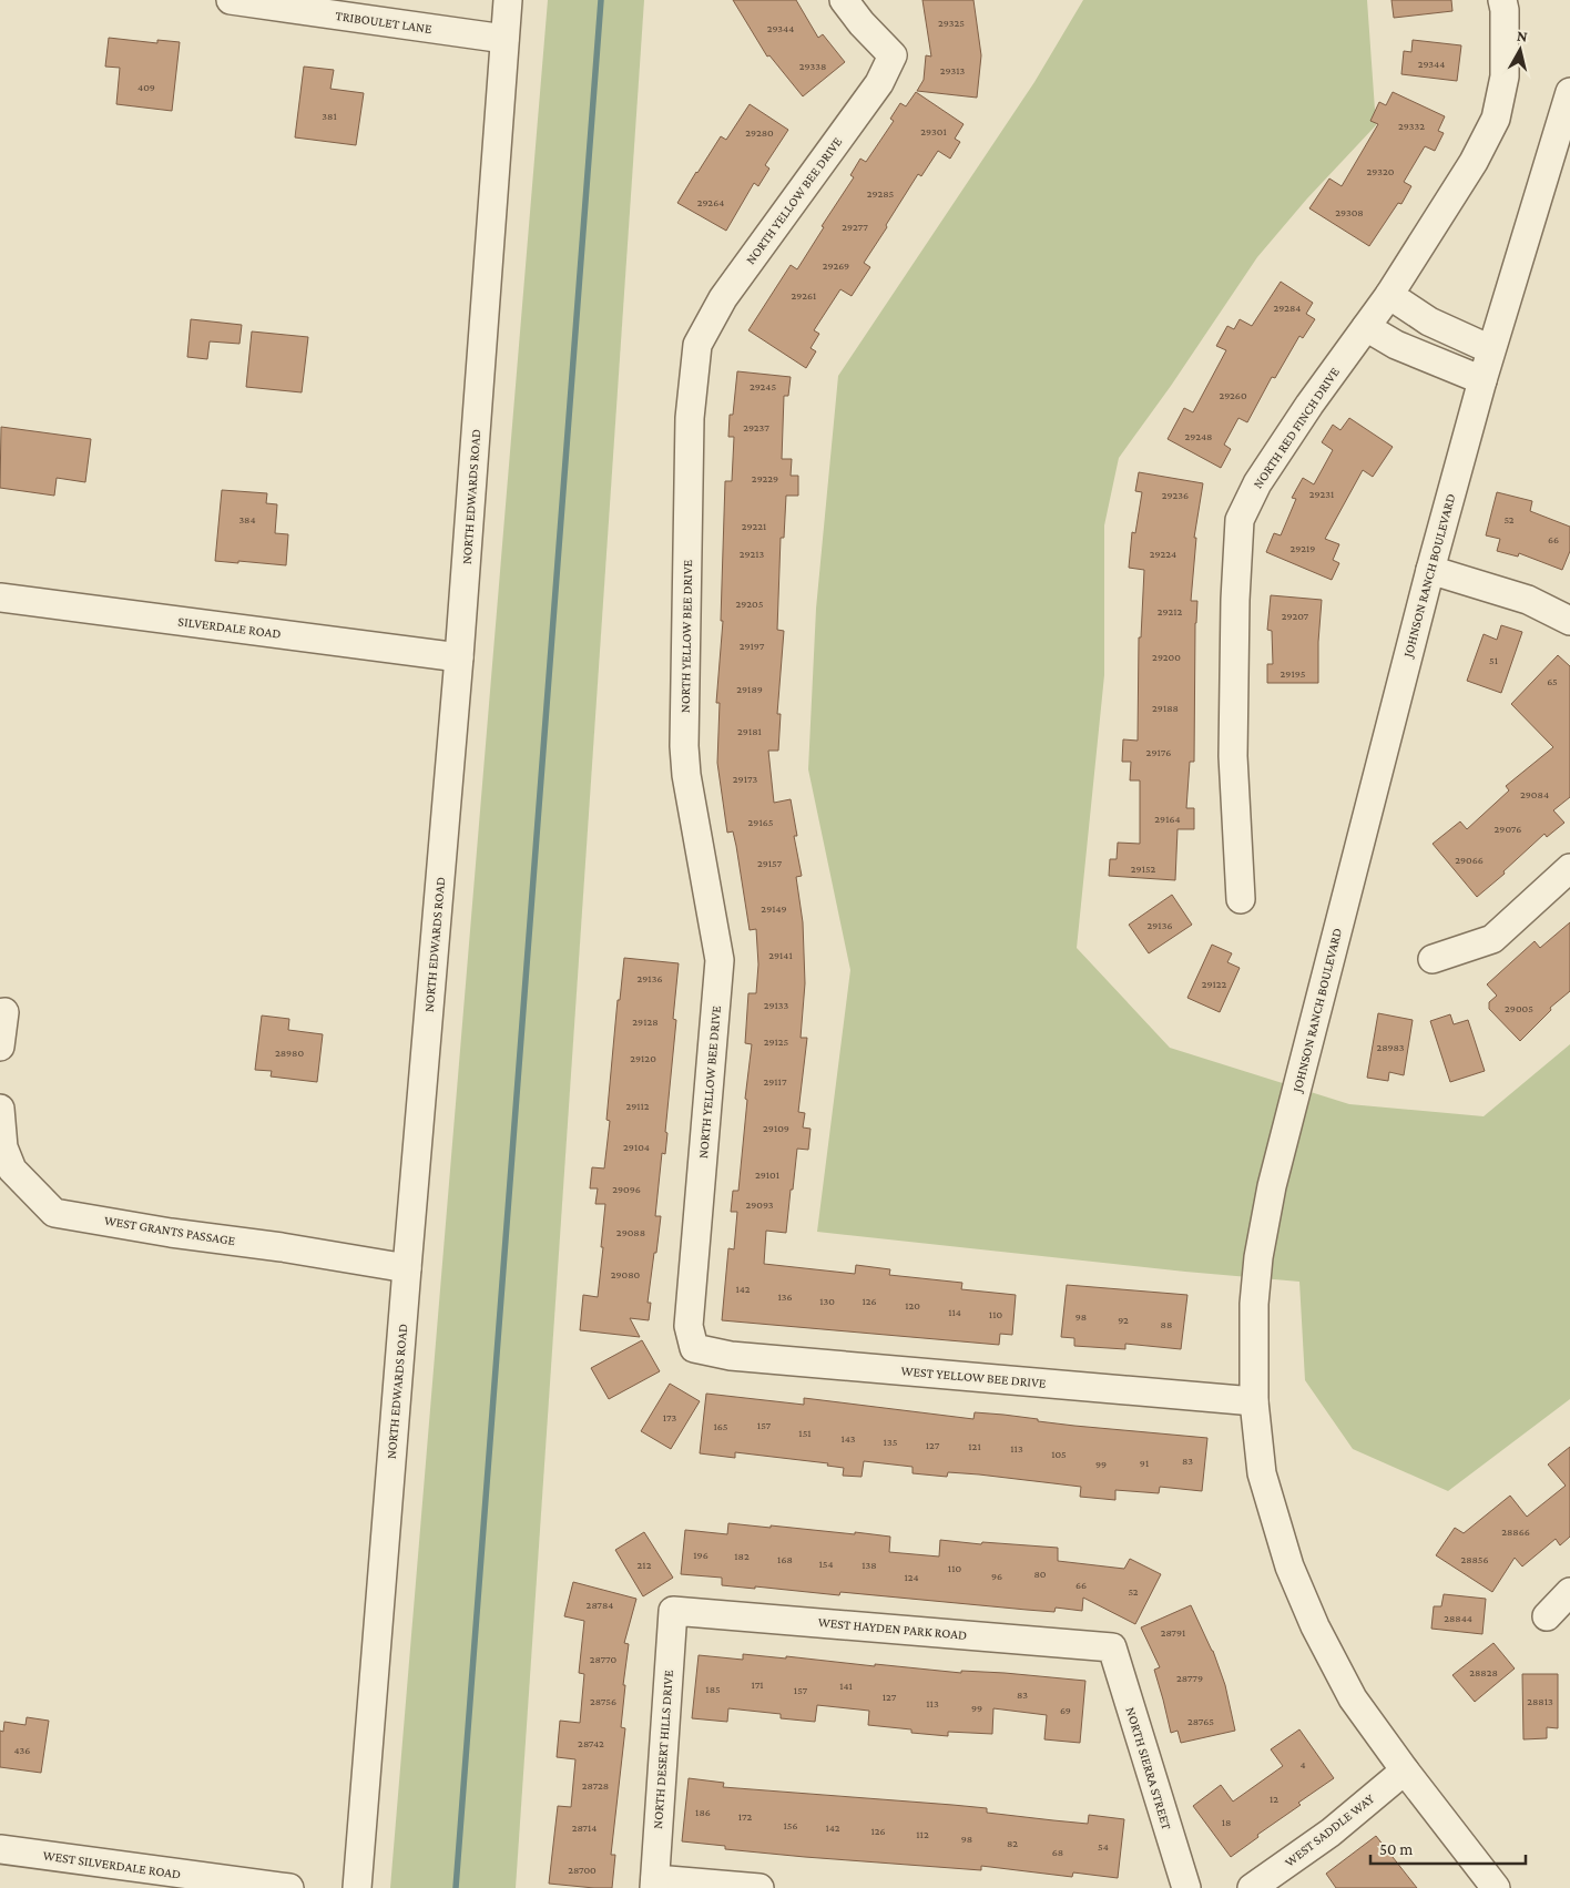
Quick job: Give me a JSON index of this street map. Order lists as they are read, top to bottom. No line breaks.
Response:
{"streets":{"street":["TRIBOULET LANE","NORTH YELLOW BEE DRIVE","NORTH RED FINCH DRIVE","NORTH EDWARDS ROAD","JOHNSON RANCH BOULEVARD","SILVERDALE ROAD","WEST GRANTS PASSAGE","WEST YELLOW BEE DRIVE","WEST HAYDEN PARK ROAD","NORTH DESERT HILLS DRIVE","NORTH SIERRA STREET","WEST SADDLE WAY","WEST SILVERDALE ROAD"]},"crossings":[["TRIBOULET LANE","NORTH EDWARDS ROAD"],["NORTH YELLOW BEE DRIVE","WEST YELLOW BEE DRIVE"],["NORTH EDWARDS ROAD","SILVERDALE ROAD"],["NORTH EDWARDS ROAD","WEST GRANTS PASSAGE"],["JOHNSON RANCH BOULEVARD","WEST YELLOW BEE DRIVE"],["JOHNSON RANCH BOULEVARD","WEST SADDLE WAY"],["WEST HAYDEN PARK ROAD","NORTH DESERT HILLS DRIVE"],["WEST HAYDEN PARK ROAD","NORTH SIERRA STREET"]],"house_numbers":["29325","29344","29344","29338","29313","409","381","29332","29301","29280","29320","29285","29264","29308","29277","29269","29261","29284","29245","29260","29237","29248","29229","29231","29236","384","52","29221","66","29219","29213","29224","29205","29212","29207","29197","29200","51","29195","65","29189","29188","29181","29176","29173","29084","29164","29165","29076","29066","29157","29152","29149","29136","29141","29136","29122","29133","29005","29128","29125","28983","28980","29120","29117","29112","29109","29104","29101","29096","29093","29088","29080","142","136","130","126","120","114","110","98","92","88","173","157","165","151","143","135","127","121","113","105","83","91","99","28866","196","182","168","28856","154","212","138","110","80","96","124","66","52","28784","28844","28791","28770","28828","28779","171","141","185","157","83","127","28756","28813","113","99","69","28765","28742","436","4","28728","12","186","172","18","156","28714","142","126","112","98","82","54","68","28700"],"scale_bar":"50 m","north":"top"}
